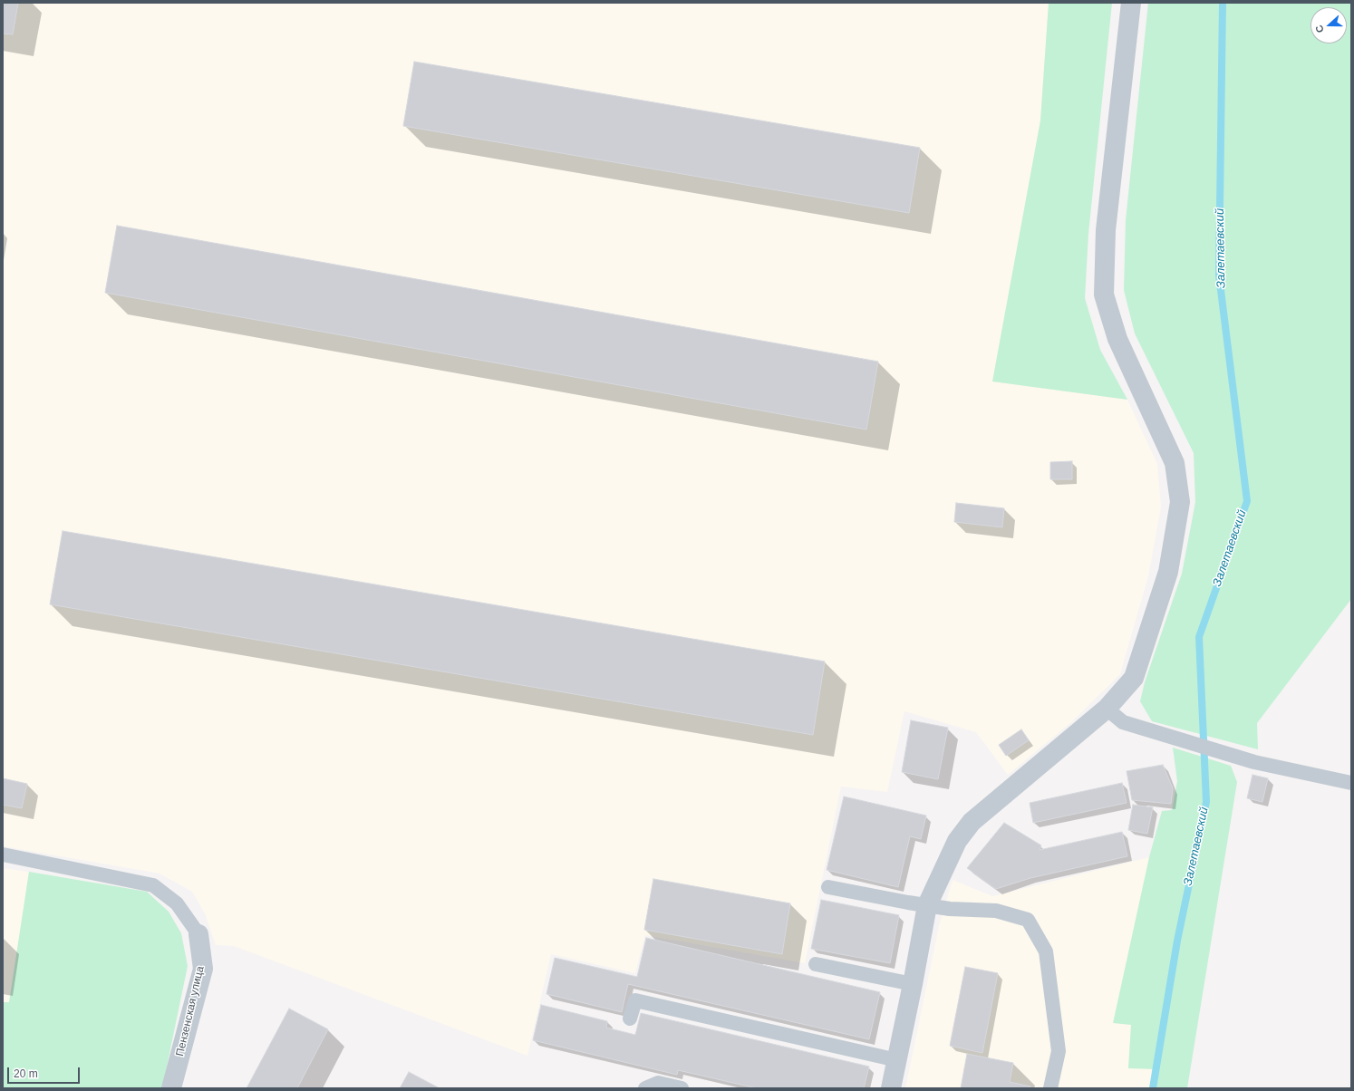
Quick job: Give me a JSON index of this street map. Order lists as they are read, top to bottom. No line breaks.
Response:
{"streets":{"street":["Пензенская улица"]},"water":["Залетаевский"],"scale_bar":"20 m","north":"left"}
